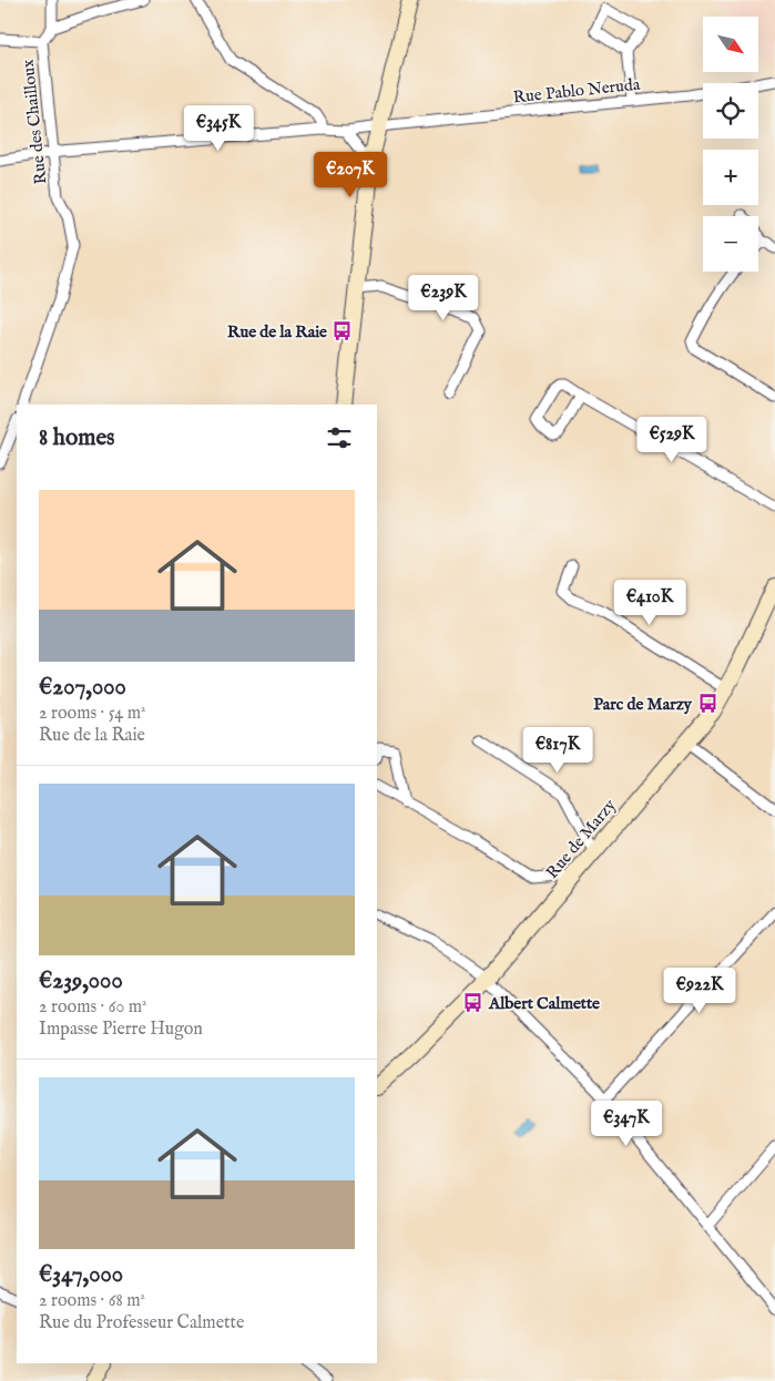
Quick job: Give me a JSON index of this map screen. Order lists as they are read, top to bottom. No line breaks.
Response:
{"streets":{"main road":["Rue de Marzy"],"street":["Rue Pablo Neruda","Rue des Chailloux"]},"crossings":[["Rue Pablo Neruda","Rue des Chailloux"]],"places":{"bus stop":["Rue de la Raie","Parc de Marzy","Albert Calmette"]},"north":"bottom right","page":{"map_buttons":["+","−"],"price":["€345K","€207K","€239K","€529K","€410K","€817K","€922K","€347K"],"heading":"8 homes","list":[{"name":"€207,000","note":"2 rooms · 54 m² · Rue de la Raie"},{"name":"€239,000","note":"2 rooms · 60 m² · Impasse Pierre Hugon"},{"name":"€347,000","note":"2 rooms · 68 m² · Rue du Professeur Calmette"}]}}
